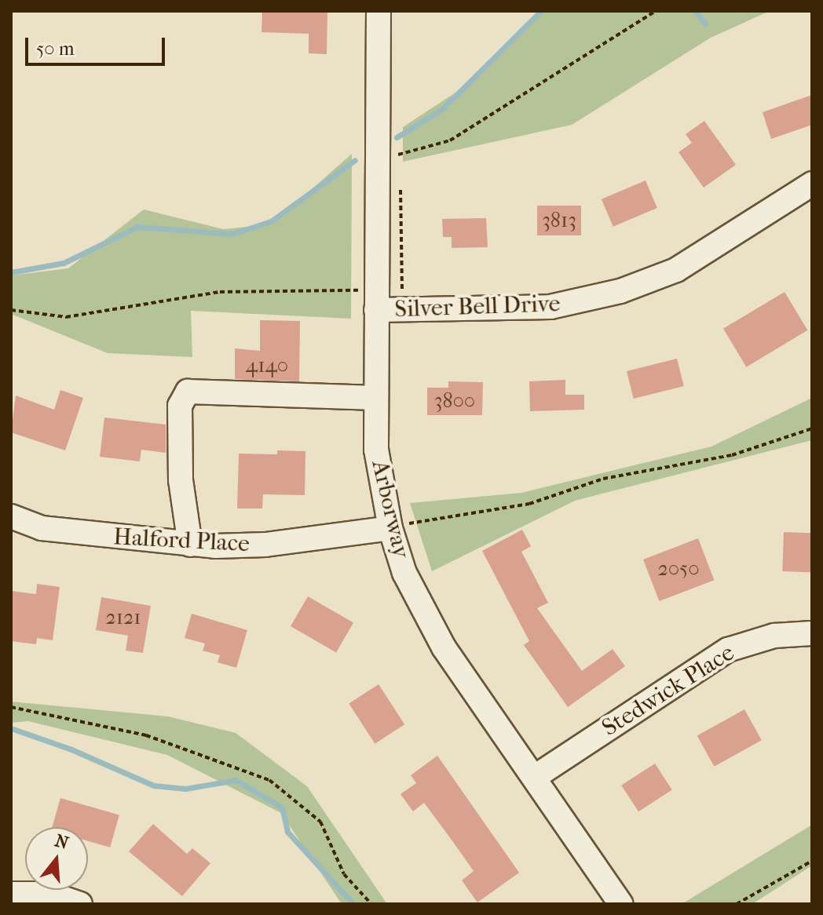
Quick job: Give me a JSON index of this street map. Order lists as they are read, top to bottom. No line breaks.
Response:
{"streets":{"street":["Silver Bell Drive","Arborway","Halford Place","Stedwick Place"]},"crossings":[["Silver Bell Drive","Arborway"],["Arborway","Halford Place"],["Arborway","Stedwick Place"]],"house_numbers":["3813","4140","3800","2050","2121"],"scale_bar":"50 m","north":"top"}
